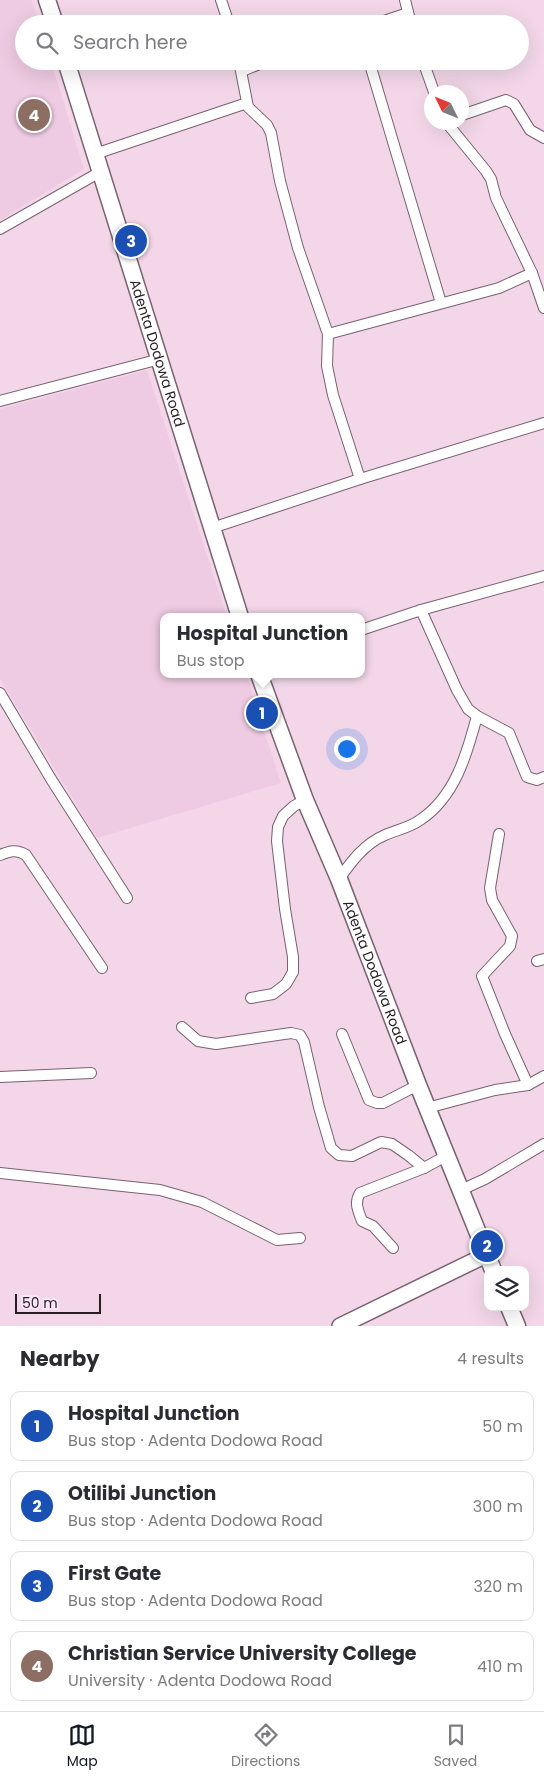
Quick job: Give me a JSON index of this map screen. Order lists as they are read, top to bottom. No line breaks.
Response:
{"streets":{"main road":["Adenta Dodowa Road"]},"scale_bar":"50 m","north":"top left","page":{"search":"Search here","pins":["4","3","1","2"],"popup":["Hospital Junction","Bus stop"],"scale":"50 m","heading":["Nearby","4 results"],"list":[{"mark":"1","name":"Hospital Junction","note":"Bus stop · Adenta Dodowa Road","value":"50 m"},{"mark":"2","name":"Otilibi Junction","note":"Bus stop · Adenta Dodowa Road","value":"300 m"},{"mark":"3","name":"First Gate","note":"Bus stop · Adenta Dodowa Road","value":"320 m"},{"mark":"4","name":"Christian Service University College","note":"University · Adenta Dodowa Road","value":"410 m"}],"nav":["Map","Directions","Saved"]}}
